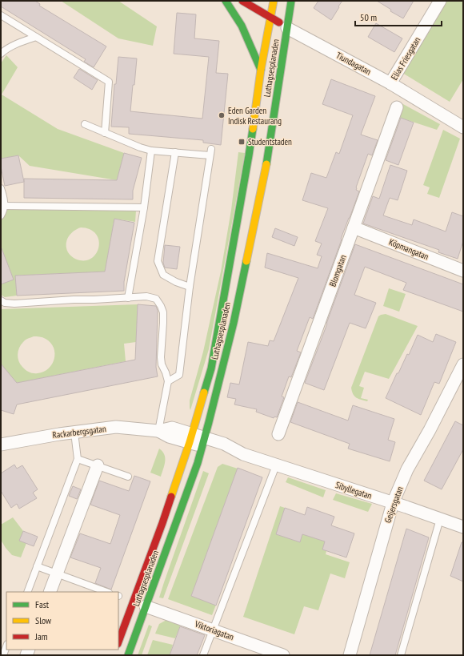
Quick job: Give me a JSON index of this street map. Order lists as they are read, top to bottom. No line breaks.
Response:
{"streets":{"main road":["Tiundagatan","Luthagsesplanaden"],"street":["Elias Friesgatan","Köpmangatan","Blomgatan","Rackarbergsgatan","Sibyllegatan","Geijersgatan","Viktoriagatan"]},"crossings":[["Elias Friesgatan","Tiundagatan"],["Tiundagatan","Luthagsesplanaden"],["Luthagsesplanaden","Rackarbergsgatan"],["Luthagsesplanaden","Sibyllegatan"],["Luthagsesplanaden","Viktoriagatan"],["Köpmangatan","Blomgatan"],["Rackarbergsgatan","Sibyllegatan"],["Sibyllegatan","Geijersgatan"]],"places":{"other":["Eden Garden Indisk Restaurang"],"transit":["Studentstaden"]},"legend":["Fast","Slow","Jam"],"scale_bar":"50 m"}
